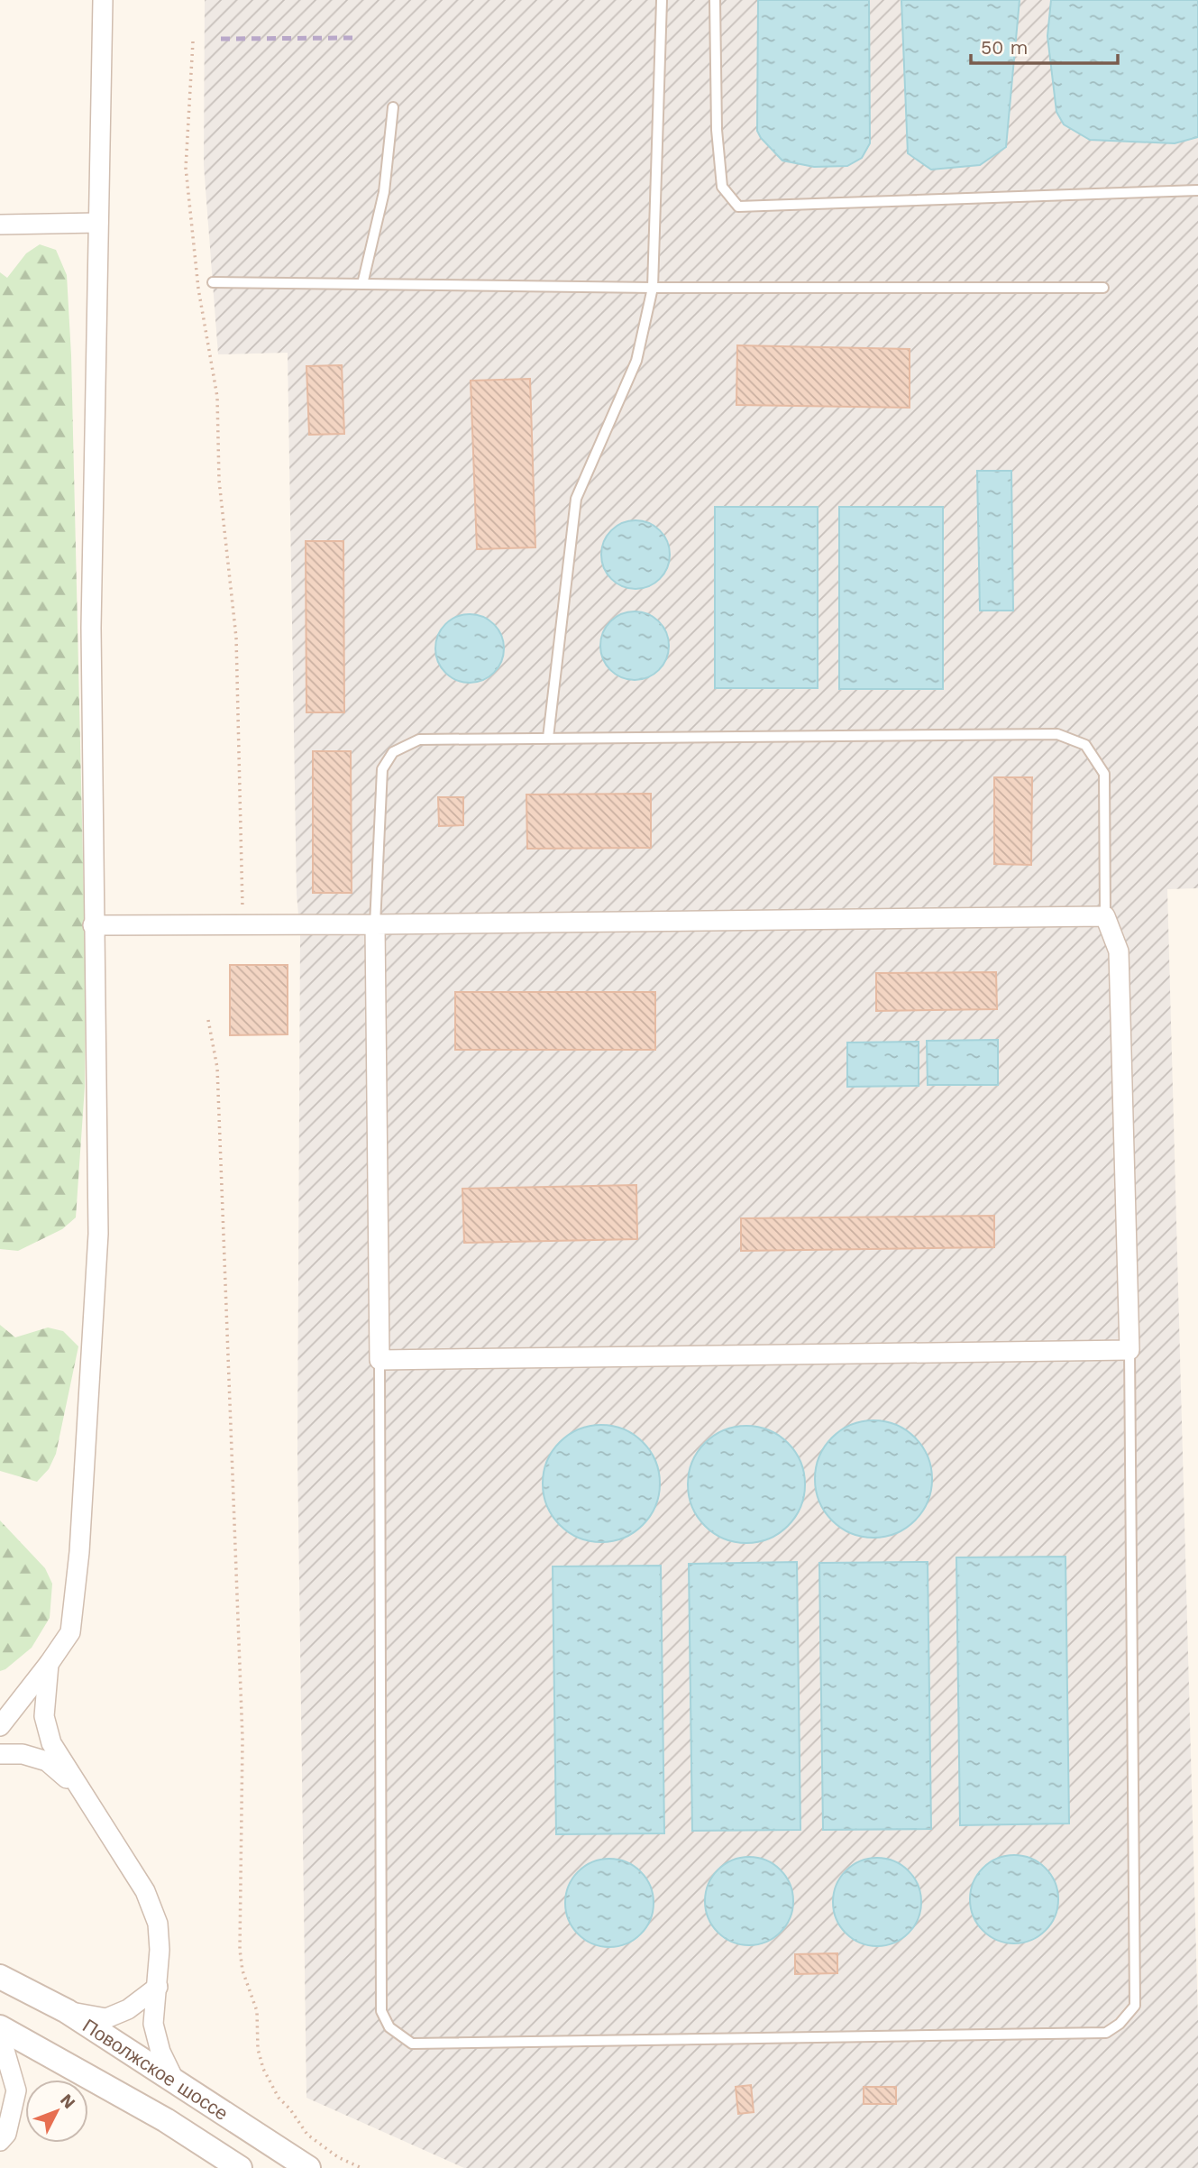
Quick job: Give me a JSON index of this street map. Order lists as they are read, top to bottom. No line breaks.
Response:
{"streets":{"street":["Поволжское шоссе"]},"scale_bar":"50 m","north":"top right"}
